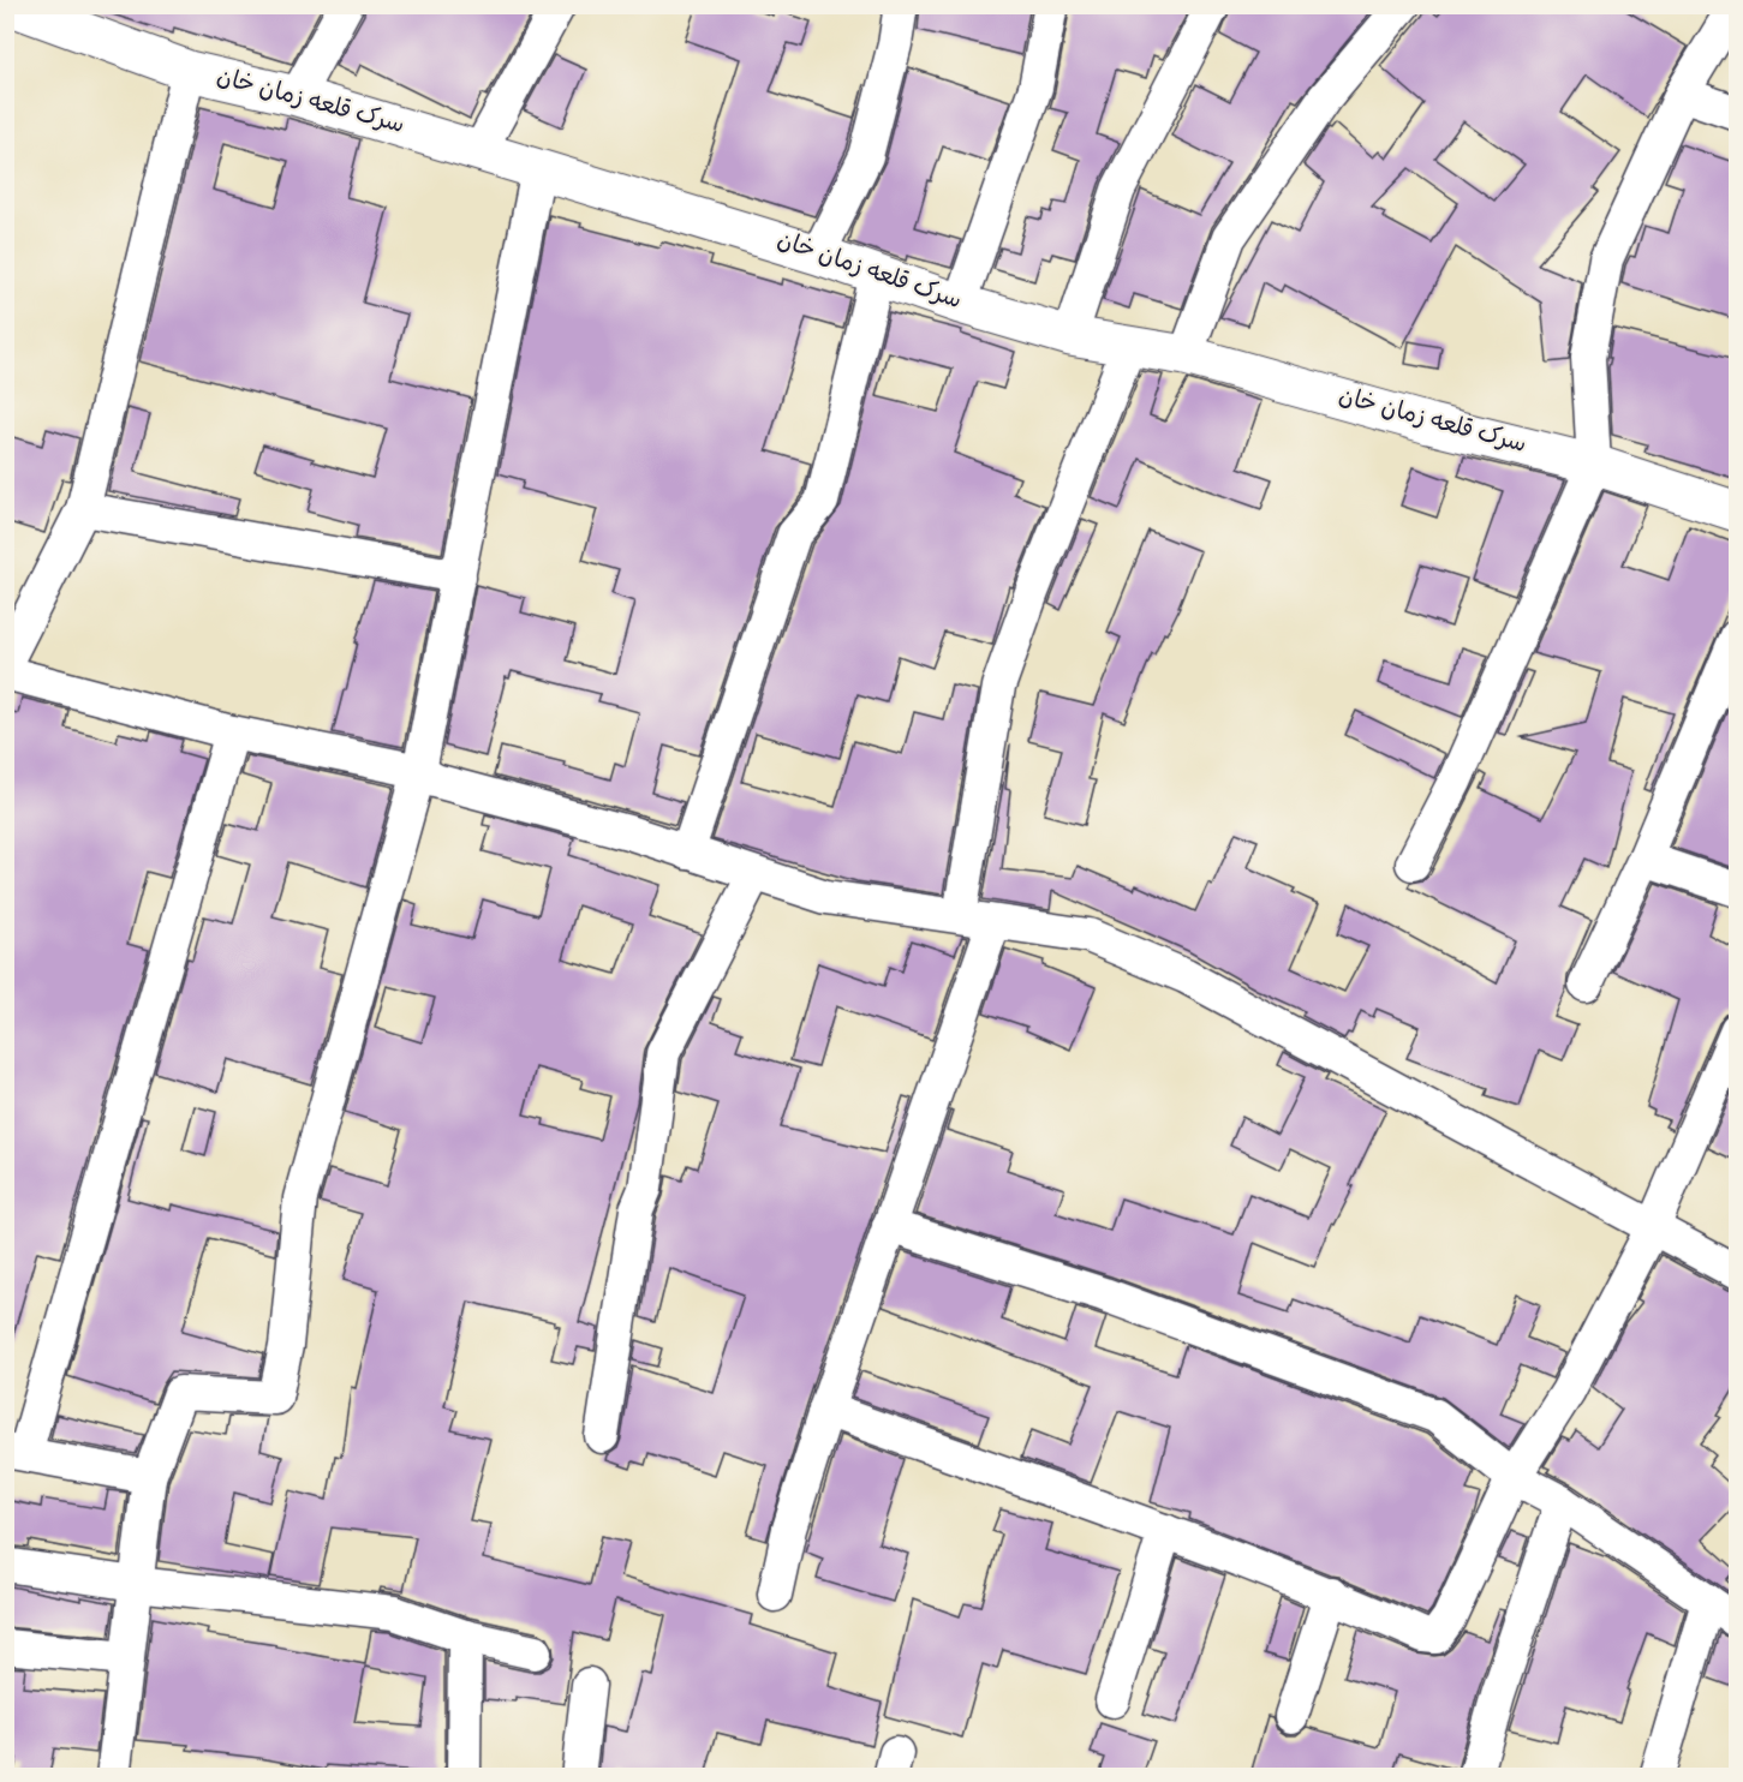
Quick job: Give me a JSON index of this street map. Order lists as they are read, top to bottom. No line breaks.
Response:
{"streets":{"street":["سرک قلعه زمان خان"]}}
